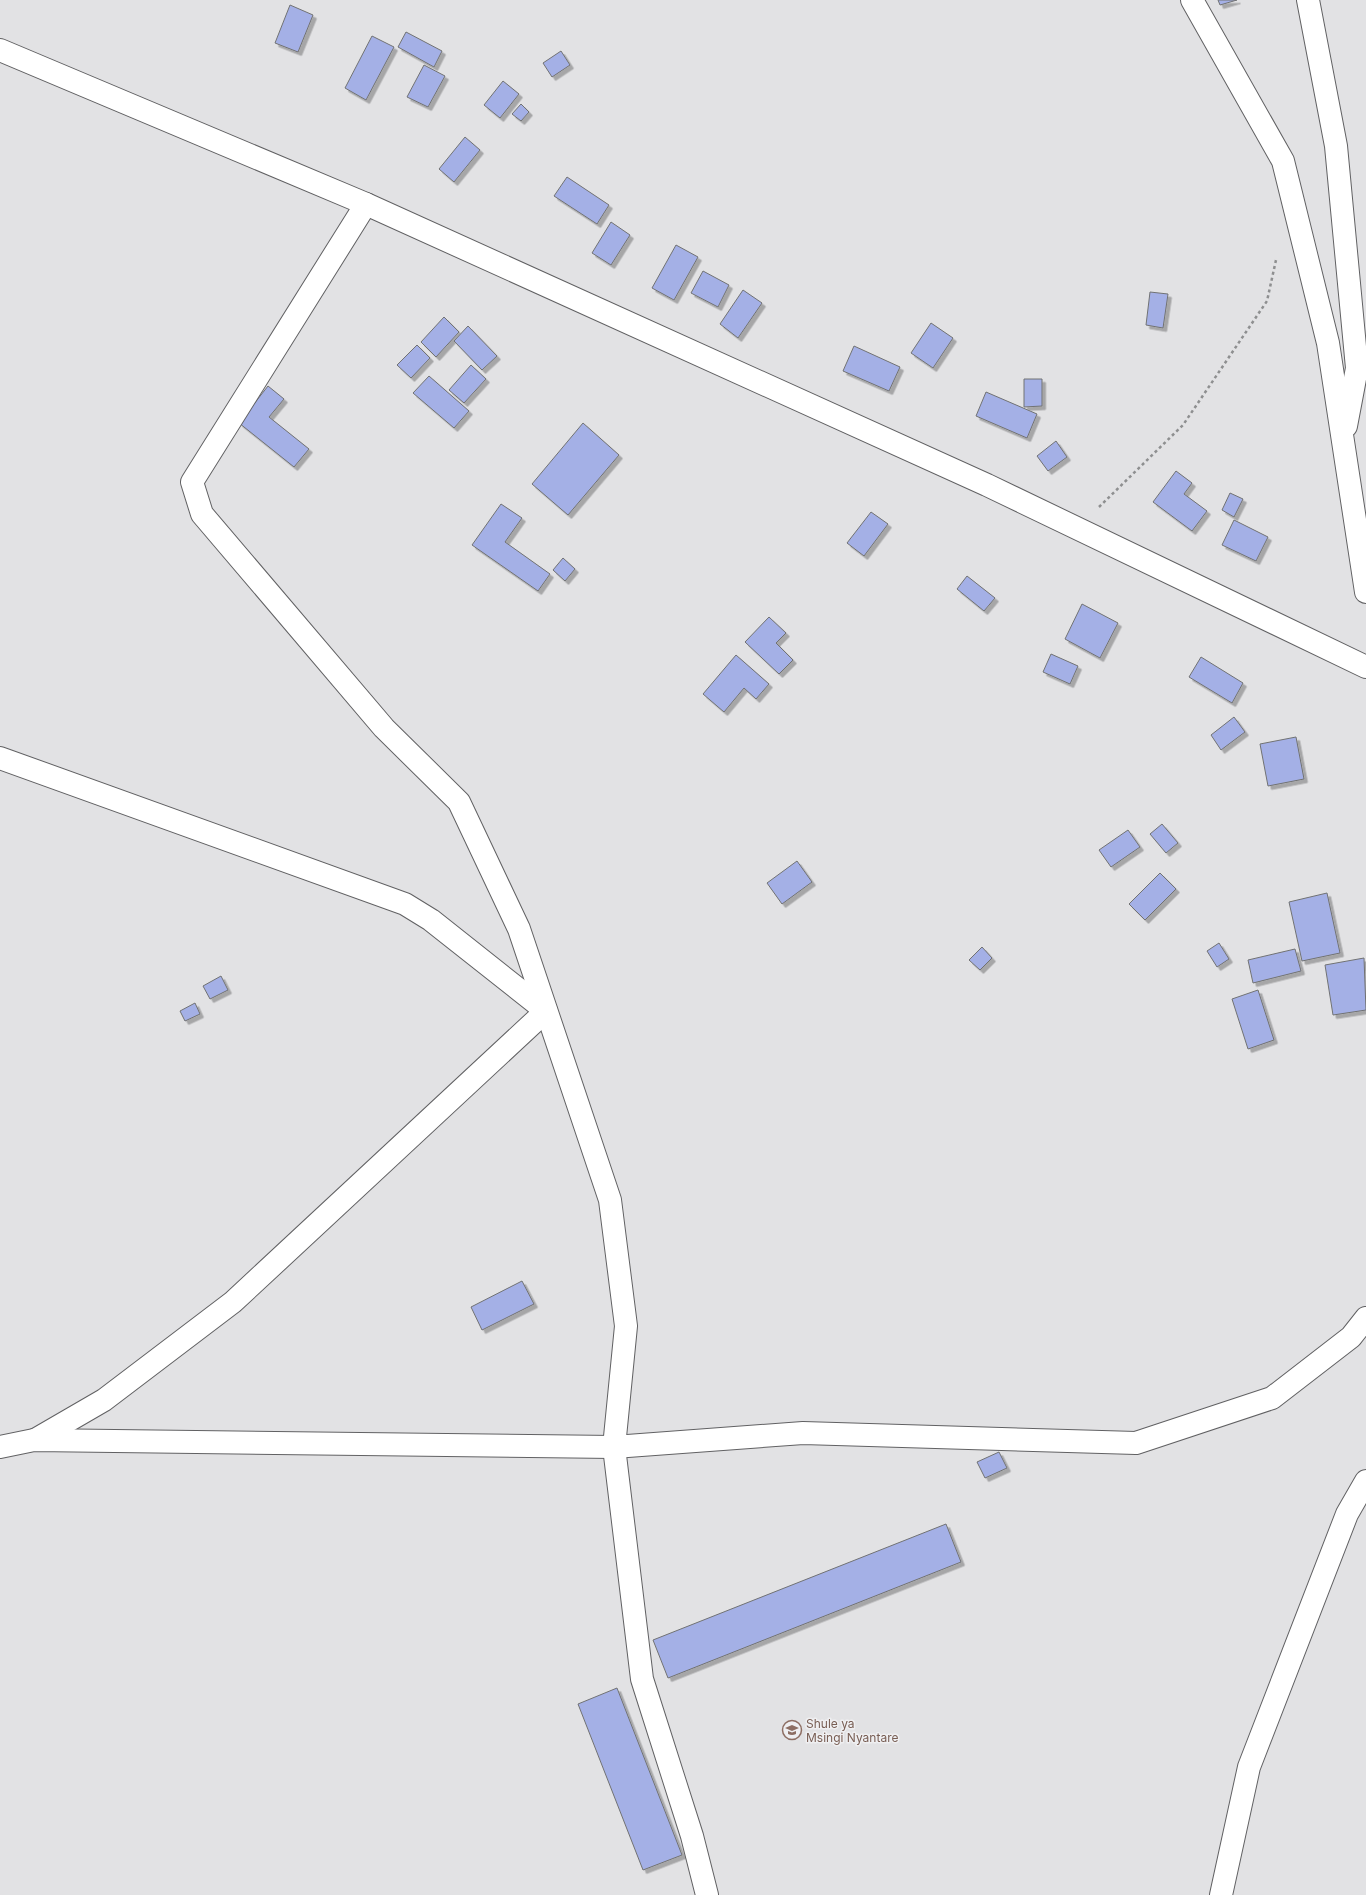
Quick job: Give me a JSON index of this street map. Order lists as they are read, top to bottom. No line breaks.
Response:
{"places":{"school or university":["Shule ya Msingi Nyantare"]}}
